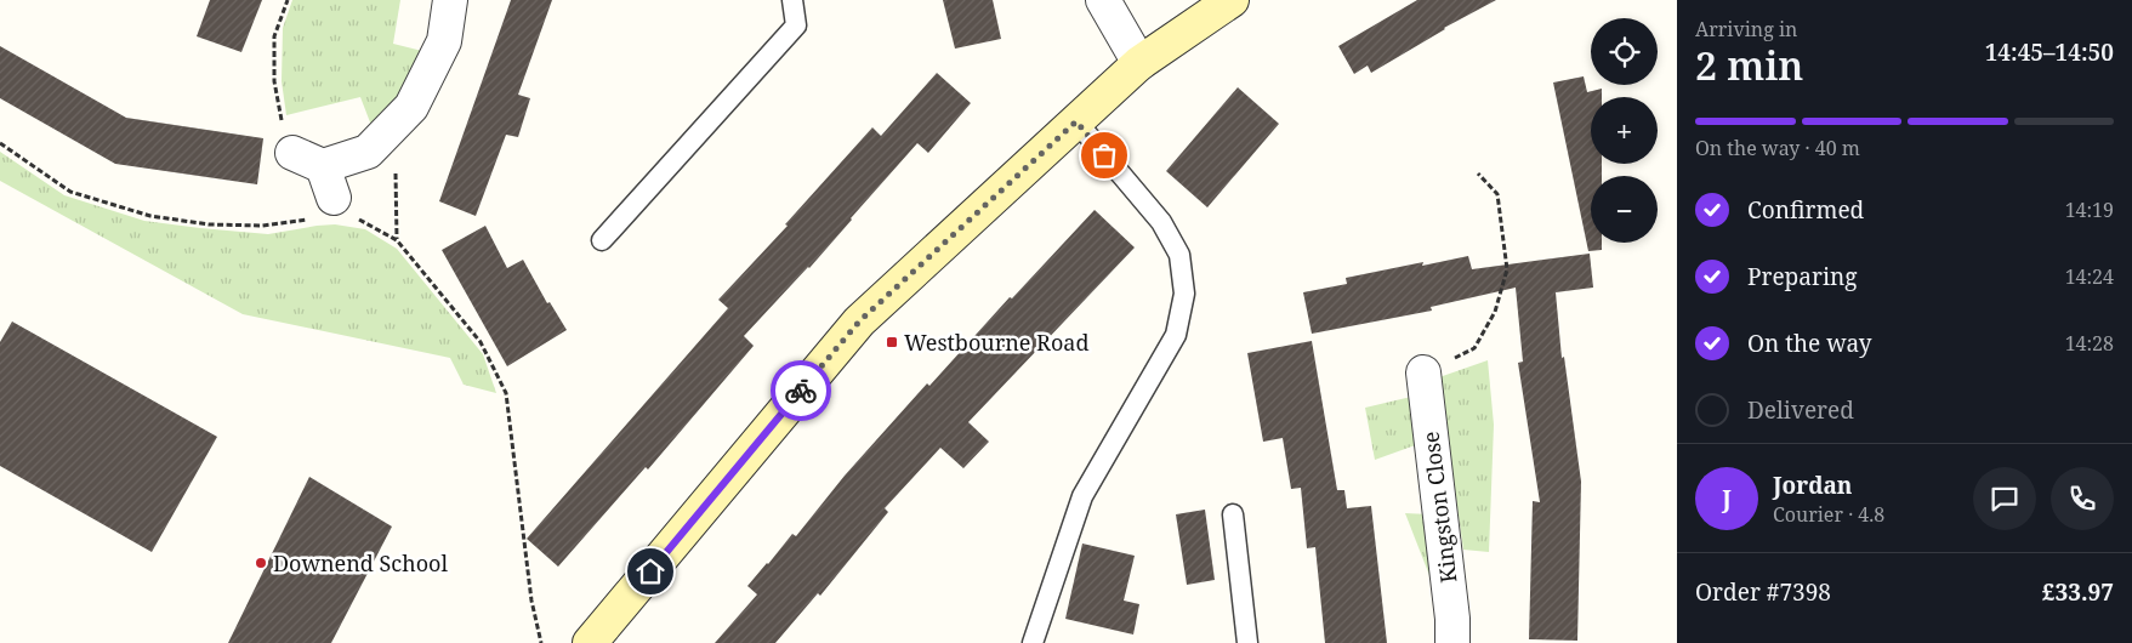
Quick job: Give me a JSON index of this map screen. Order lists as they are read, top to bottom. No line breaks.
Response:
{"streets":{"street":["Kingston Close"]},"places":{"transit":["Westbourne Road"],"other":["Downend School"]},"page":{"heading":["2 min","Arriving in","14:45–14:50"],"panel":["Jordan","Courier · 4.8","Order #7398","£33.97"],"map_buttons":["+","−"],"bar":"On the way · 40 m","list":[["Confirmed","14:19"],["Preparing","14:24"],["On the way","14:28"],"Delivered"],"round":"J"}}
